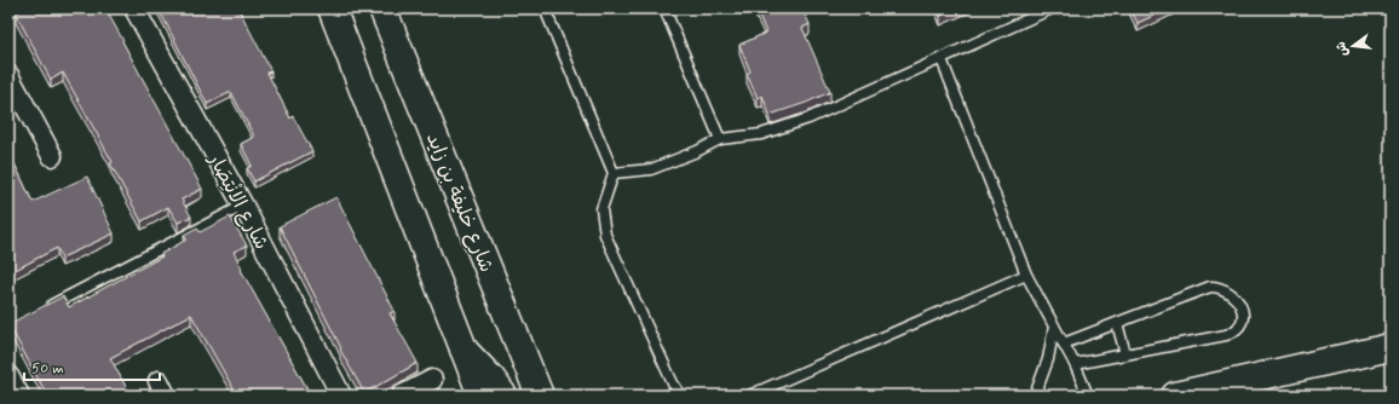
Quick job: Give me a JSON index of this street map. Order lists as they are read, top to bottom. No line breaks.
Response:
{"streets":{"main road":["شارع خليفة بن زايد"],"street":["شارع الانْتِصَار"]},"scale_bar":"50 m","north":"left"}
